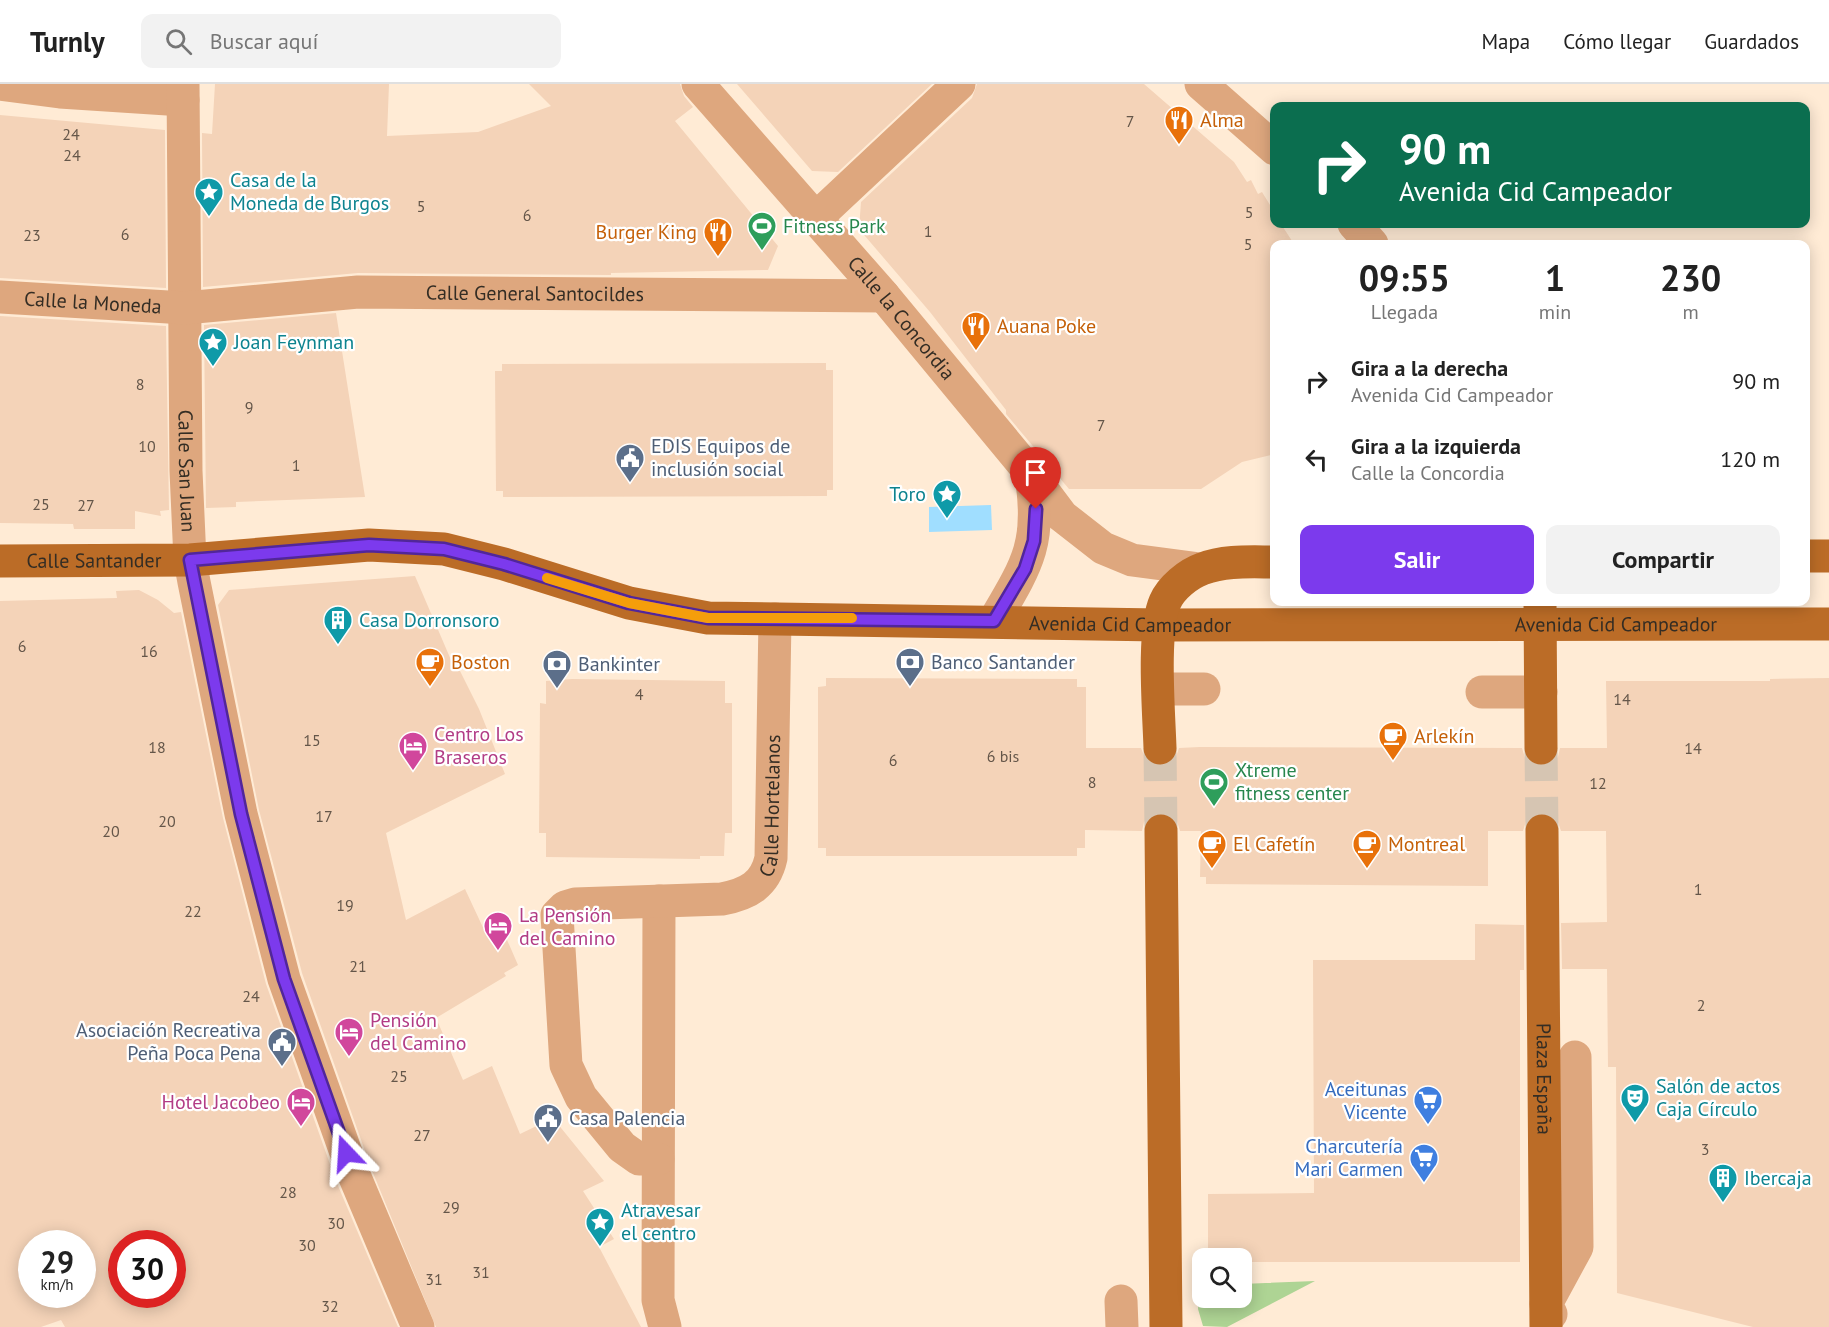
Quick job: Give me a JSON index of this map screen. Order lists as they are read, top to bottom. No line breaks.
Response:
{"streets":{"main road":["Calle Santander","Avenida Cid Campeador","Plaza España"],"street":["Calle General Santocildes","Calle la Moneda","Calle la Concordia","Calle San Juan","Calle Hortelanos"]},"crossings":[["Calle General Santocildes","Calle la Moneda"],["Calle General Santocildes","Calle la Concordia"],["Calle General Santocildes","Calle San Juan"],["Calle la Moneda","Calle San Juan"],["Calle San Juan","Calle Santander"],["Calle San Juan","Avenida Cid Campeador"],["Calle Santander","Avenida Cid Campeador"],["Avenida Cid Campeador","Calle Hortelanos"]],"places":{"restaurant":["Alma","Burger King","Auana Poke"],"place":["Casa de la Moneda de Burgos","Joan Feynman","Toro","Atravesar el centro"],"sports":["Fitness Park","Xtreme fitness center"],"public building":["EDIS Equipos de inclusión social","Asociación Recreativa Peña Poca Pena","Casa Palencia"],"building":["Casa Dorronsoro","Ibercaja"],"cafe":["Boston","Arlekín","El Cafetín","Montreal"],"bank":["Banco Santander","Bankinter"],"hotel":["Centro Los Braseros","La Pensión del Camino","Pensión del Camino","Hotel Jacobeo"],"theatre":["Salón de actos Caja Círculo"],"supermarket":["Aceitunas Vicente","Charcutería Mari Carmen"]},"house_numbers":["7","24","24","5","5","6","1","6","23","5","8","9","7","10","1","25","27","6","16","4","14","15","18","14","6 bis","6","8","12","17","20","20","1","19","22","21","24","2","25","27","3","28","29","30","30","31","31","32"],"page":{"header":"Turnly","search":"Buscar aquí","nav":["Mapa","Cómo llegar","Guardados"],"turn":["90 m","Avenida Cid Campeador"],"eta":["09:55","Llegada","1","min","230","m"],"list":[{"name":"Gira a la derecha","note":"Avenida Cid Campeador","value":"90 m"},{"name":"Gira a la izquierda","note":"Calle la Concordia","value":"120 m"}],"buttons":["Salir","Compartir"],"speed":"29 km/h","limit":"30"}}
